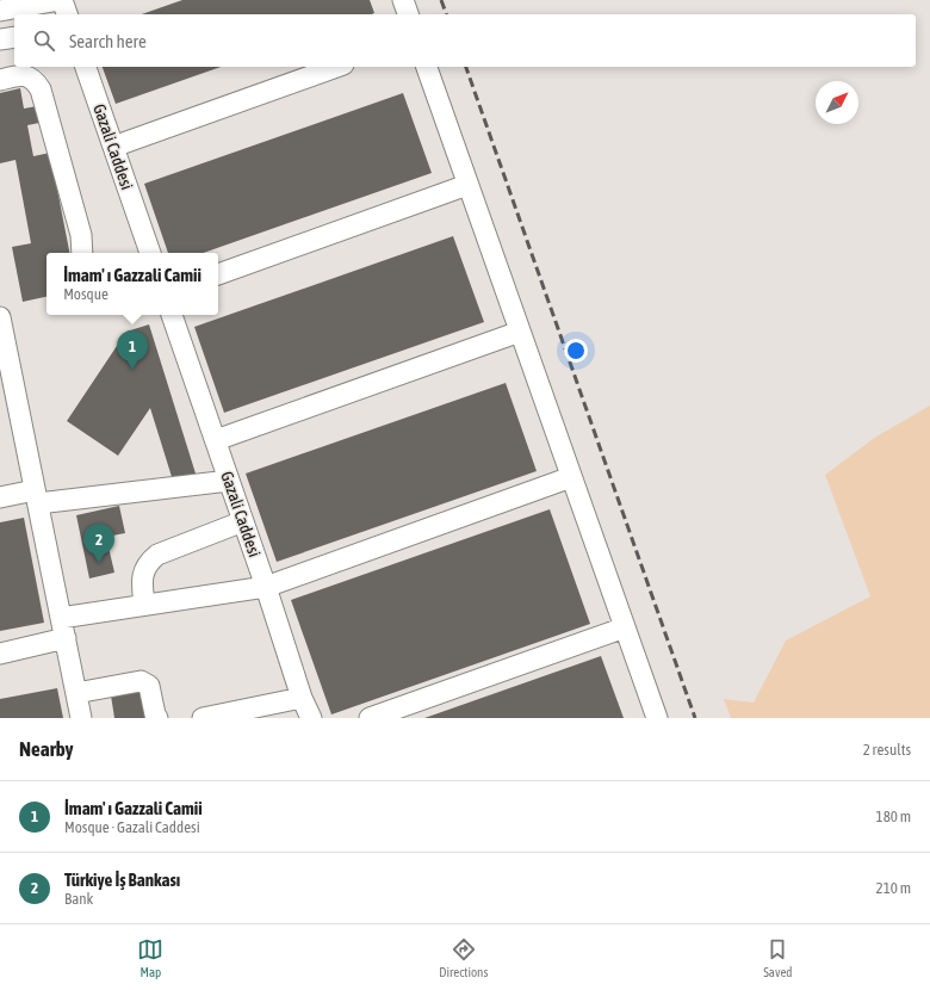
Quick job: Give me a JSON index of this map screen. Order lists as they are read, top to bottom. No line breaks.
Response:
{"streets":{"street":["Gazali Caddesi"]},"north":"top right","page":{"search":"Search here","popup":["İmam' ı Gazzali Camii","Mosque"],"pins":["1","2"],"heading":["Nearby","2 results"],"list":[{"mark":"1","name":"İmam' ı Gazzali Camii","note":"Mosque · Gazali Caddesi","value":"180 m"},{"mark":"2","name":"Türkiye İş Bankası","note":"Bank","value":"210 m"}],"nav":["Map","Directions","Saved"]}}
